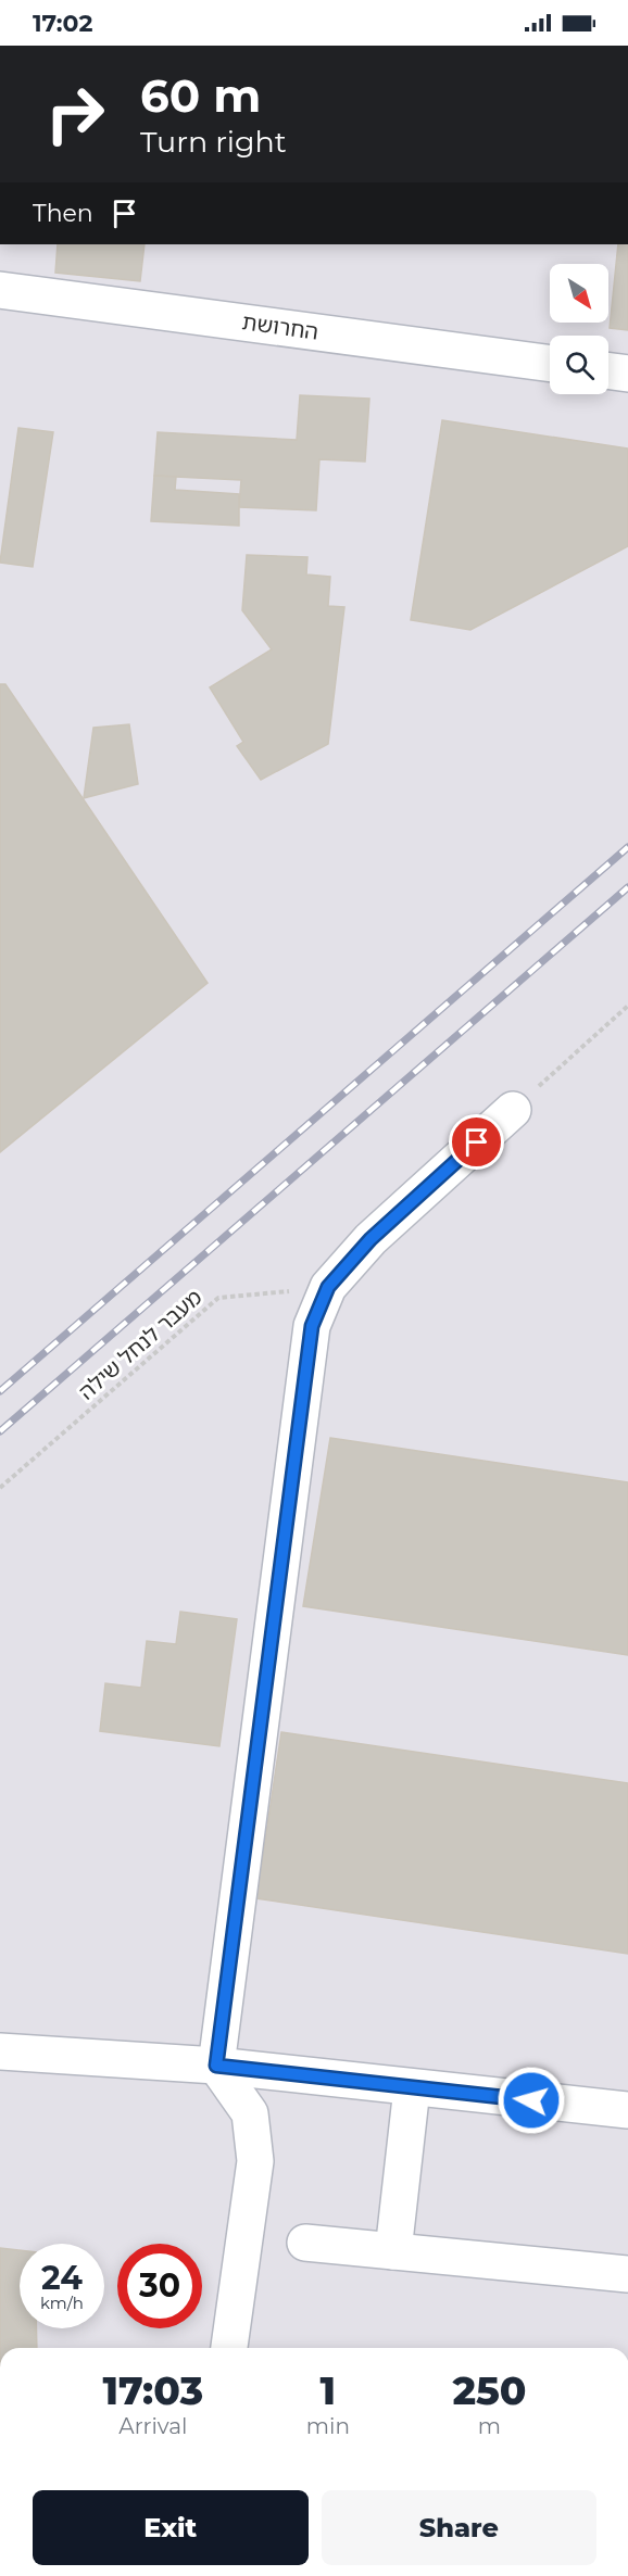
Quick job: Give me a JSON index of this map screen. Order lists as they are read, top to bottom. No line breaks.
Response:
{"streets":{"street":["החרושת"],"path":["מעבר לנחל שילה"]},"north":"bottom right","page":{"status":"17:02","turn":["60 m","Turn right"],"then":"Then","speed":"24 km/h","limit":"30","eta":["17:03","Arrival","1","min","250","m"],"buttons":["Exit","Share"]}}
